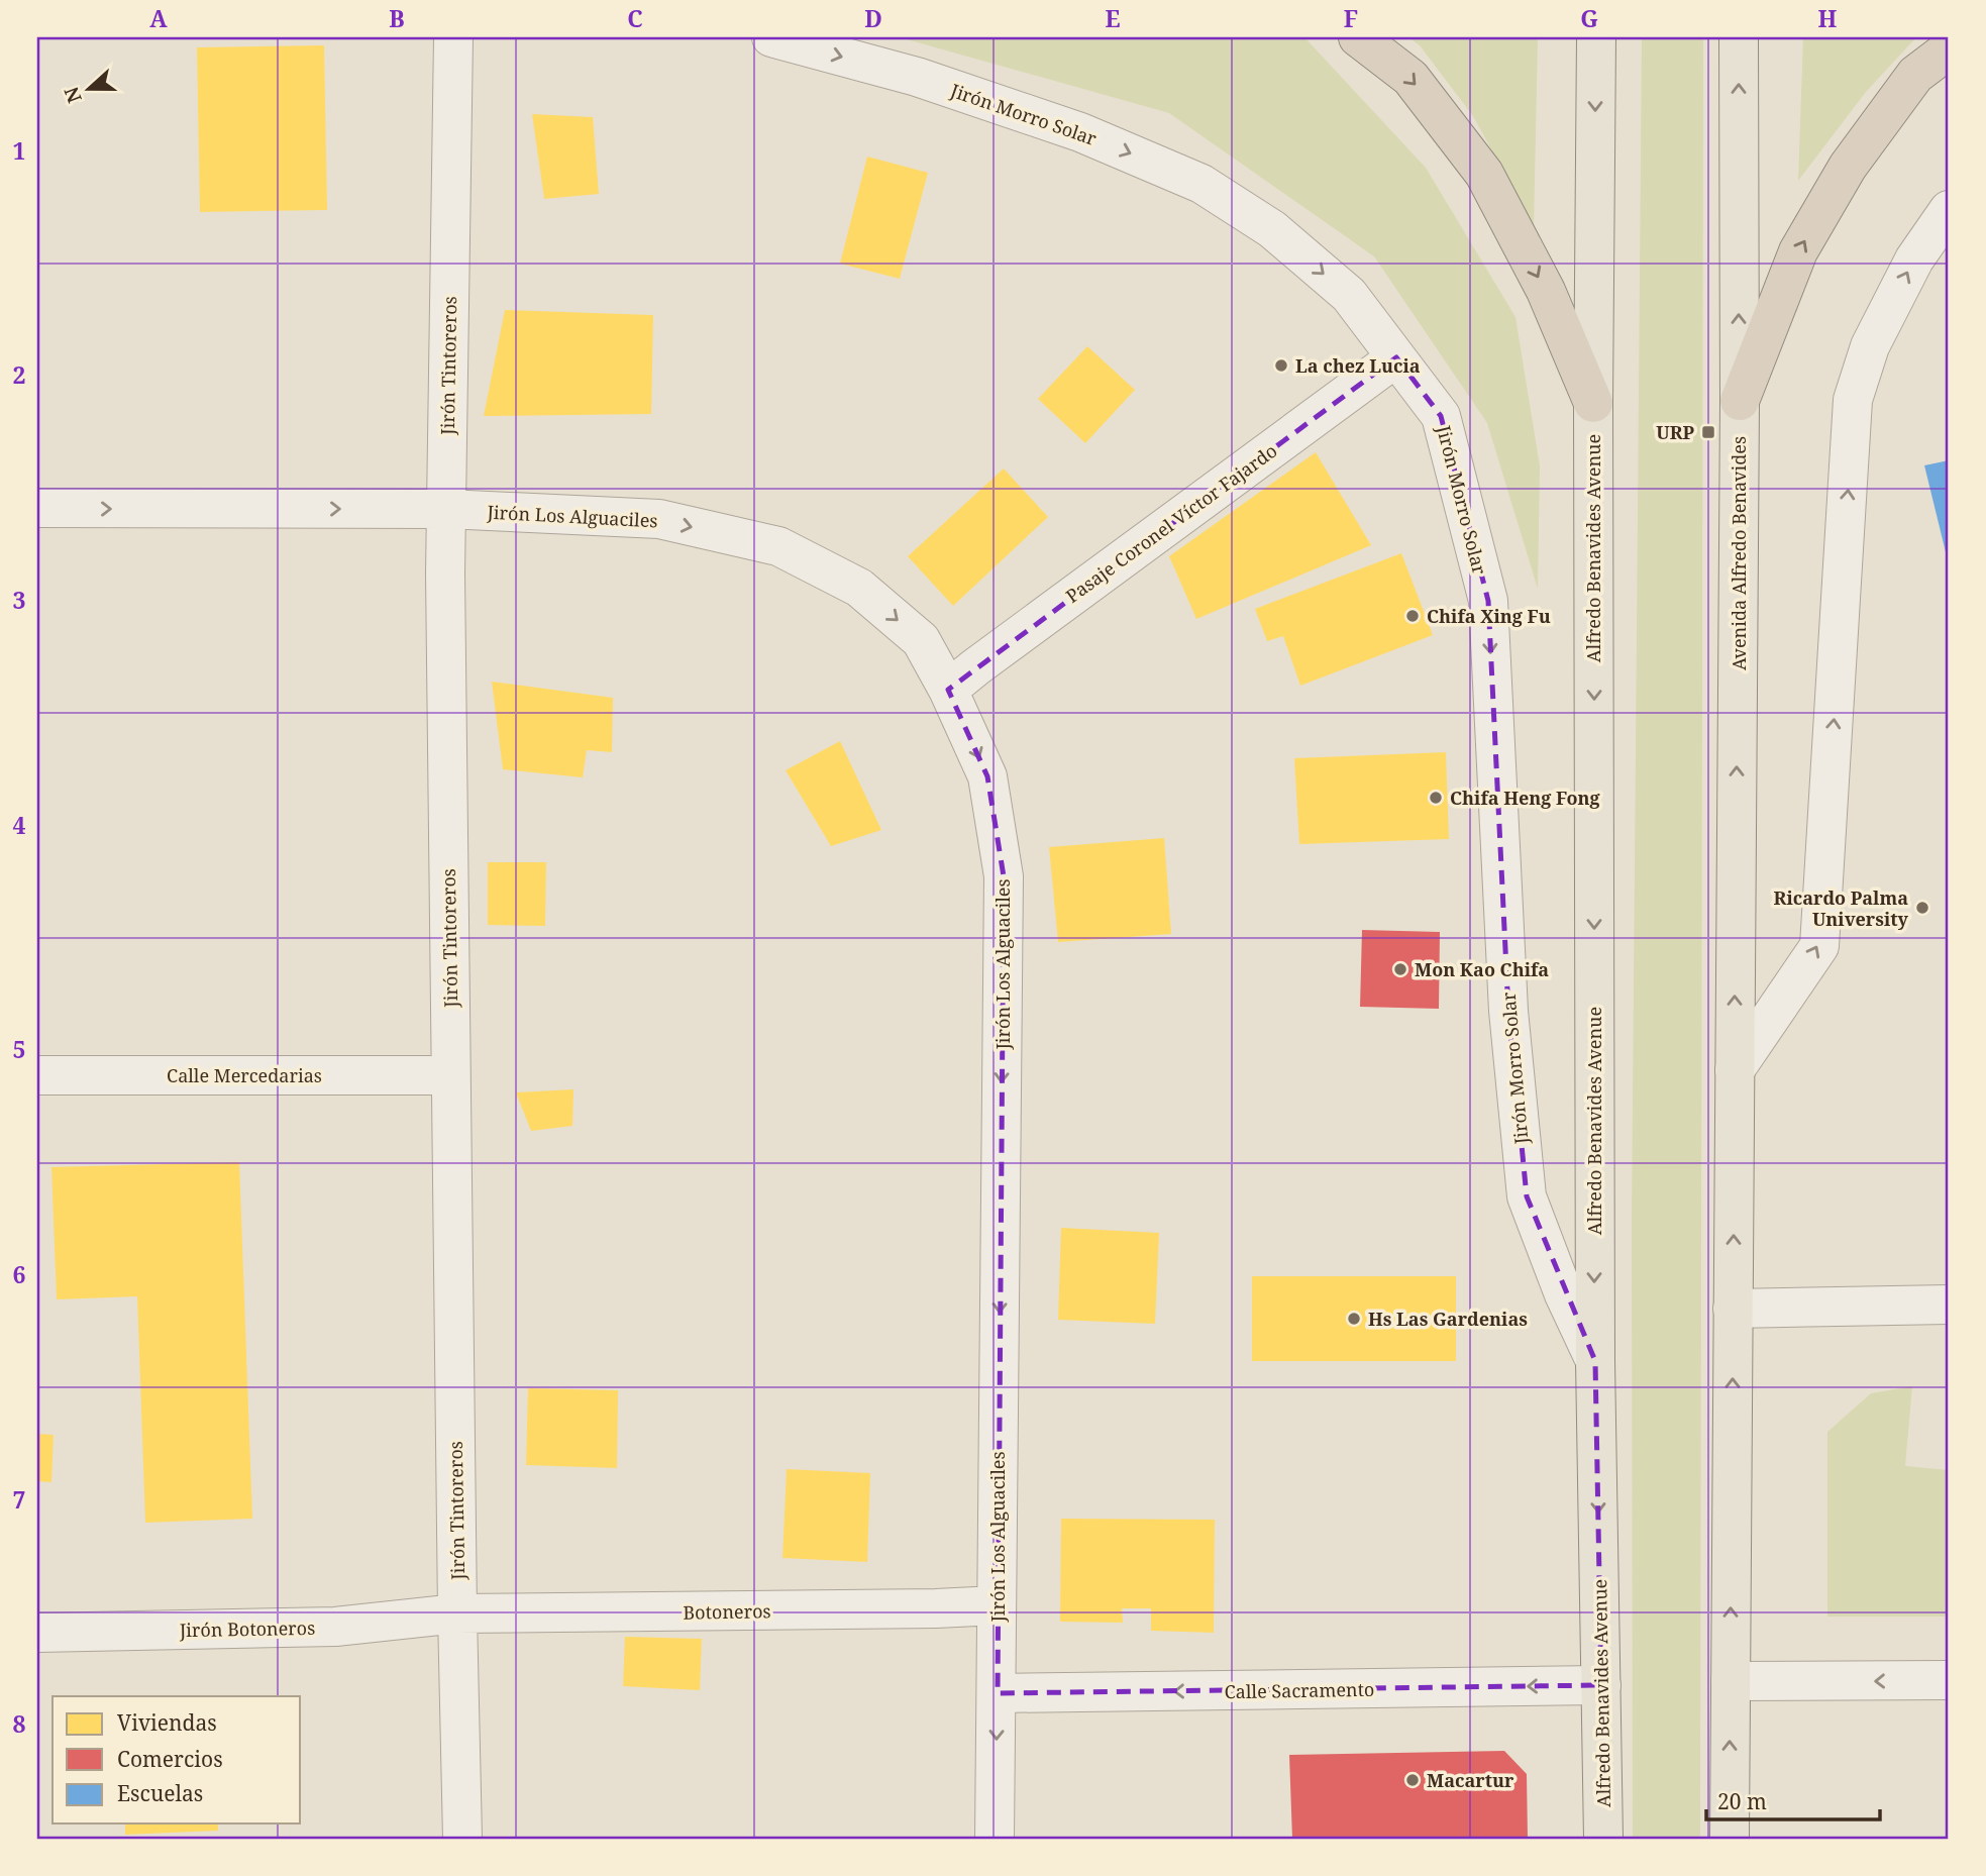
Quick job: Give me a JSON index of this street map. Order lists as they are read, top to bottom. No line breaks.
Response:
{"streets":{"main road":["Alfredo Benavides Avenue","Avenida Alfredo Benavides"],"street":["Jirón Morro Solar","Jirón Tintoreros","Jirón Los Alguaciles","Pasaje Coronel Víctor Fajardo","Calle Mercedarias","Botoneros","Jirón Botoneros","Calle Sacramento"]},"crossings":[["Jirón Morro Solar","Pasaje Coronel Víctor Fajardo"],["Jirón Morro Solar","Alfredo Benavides Avenue"],["Jirón Tintoreros","Jirón Los Alguaciles"],["Jirón Tintoreros","Calle Mercedarias"],["Jirón Tintoreros","Botoneros"],["Jirón Tintoreros","Jirón Botoneros"],["Jirón Los Alguaciles","Pasaje Coronel Víctor Fajardo"],["Jirón Los Alguaciles","Botoneros"],["Jirón Los Alguaciles","Calle Sacramento"],["Alfredo Benavides Avenue","Calle Sacramento"],["Botoneros","Jirón Botoneros"]],"one_way":["Jirón Morro Solar","Calle Sacramento"],"places":{"other":["La chez Lucia","Chifa Xing Fu","Chifa Heng Fong","Ricardo Palma University","Mon Kao Chifa","Hs Las Gardenias","Macartur"],"transit":["URP"]},"legend":["Viviendas","Comercios","Escuelas"],"scale_bar":"20 m","north":"left","grid":{"columns":["A","B","C","D","E","F","G","H"],"rows":["1","2","3","4","5","6","7","8"]}}
